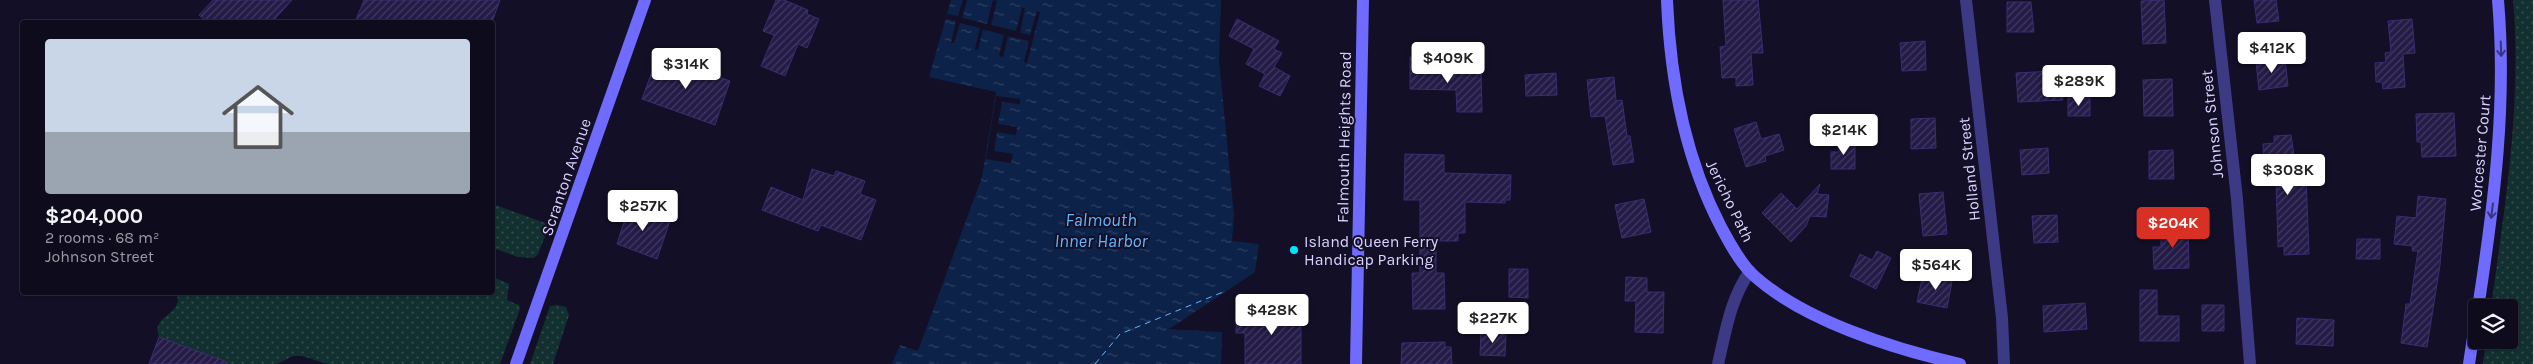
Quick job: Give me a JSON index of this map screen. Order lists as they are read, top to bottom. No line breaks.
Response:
{"streets":{"street":["Johnson Street","Falmouth Heights Road","Worcester Court","Holland Street","Scranton Avenue","Jericho Path"]},"one_way":["Worcester Court"],"water":["Falmouth Inner Harbor"],"places":["Island Queen Ferry Handicap Parking"],"page":{"list":[{"name":"$204,000","note":"2 rooms · 68 m² · Johnson Street"}],"price":["$412K","$409K","$314K","$289K","$214K","$308K","$257K","$204K","$564K","$428K","$227K"]}}
